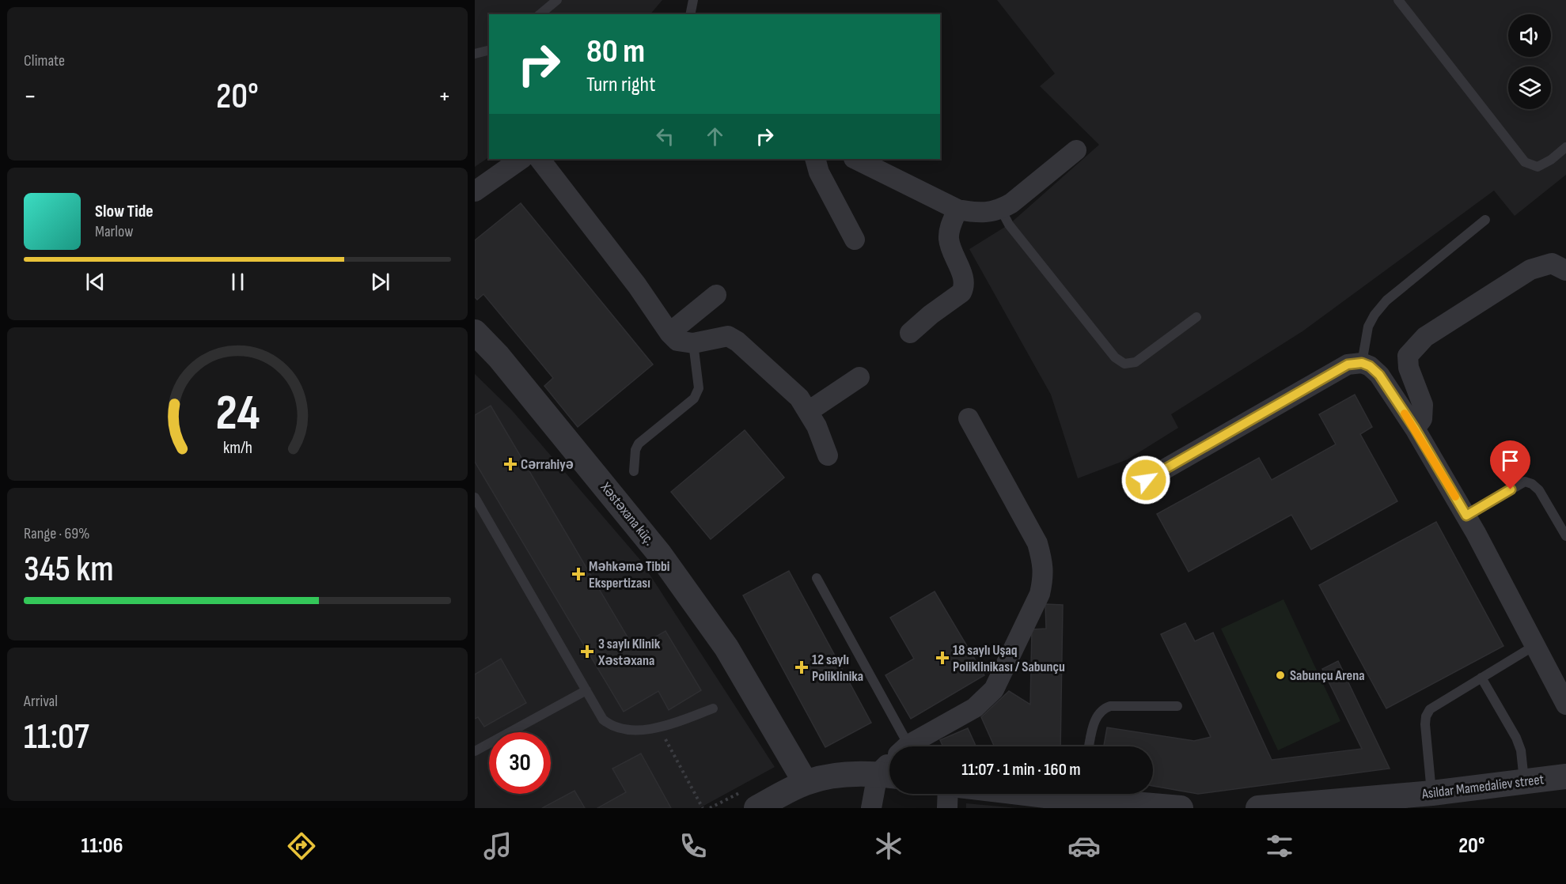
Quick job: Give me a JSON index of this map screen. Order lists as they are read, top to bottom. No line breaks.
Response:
{"streets":{"street":["Xəstəxana küç.","Asildar Mamedaliev street"]},"places":{"health":["Cərrahiyə","Məhkəmə Tibbi Ekspertizası","3 saylı Klinik Xəstəxana","18 saylı Uşaq Poliklinikası / Sabunçu","12 saylı Poliklinika"],"other":["Sabunçu Arena"]},"page":{"tile":["Climate",["Range · 69%","345 km"],["Arrival","11:07"]],"turn":["80 m","Turn right"],"heat":["−","20°","+"],"song":["Slow Tide","Marlow"],"limit":"30","trip":"11:07 · 1 min · 160 m","tabs":["11:06","20°"],"gauge":["24","km/h"]}}
